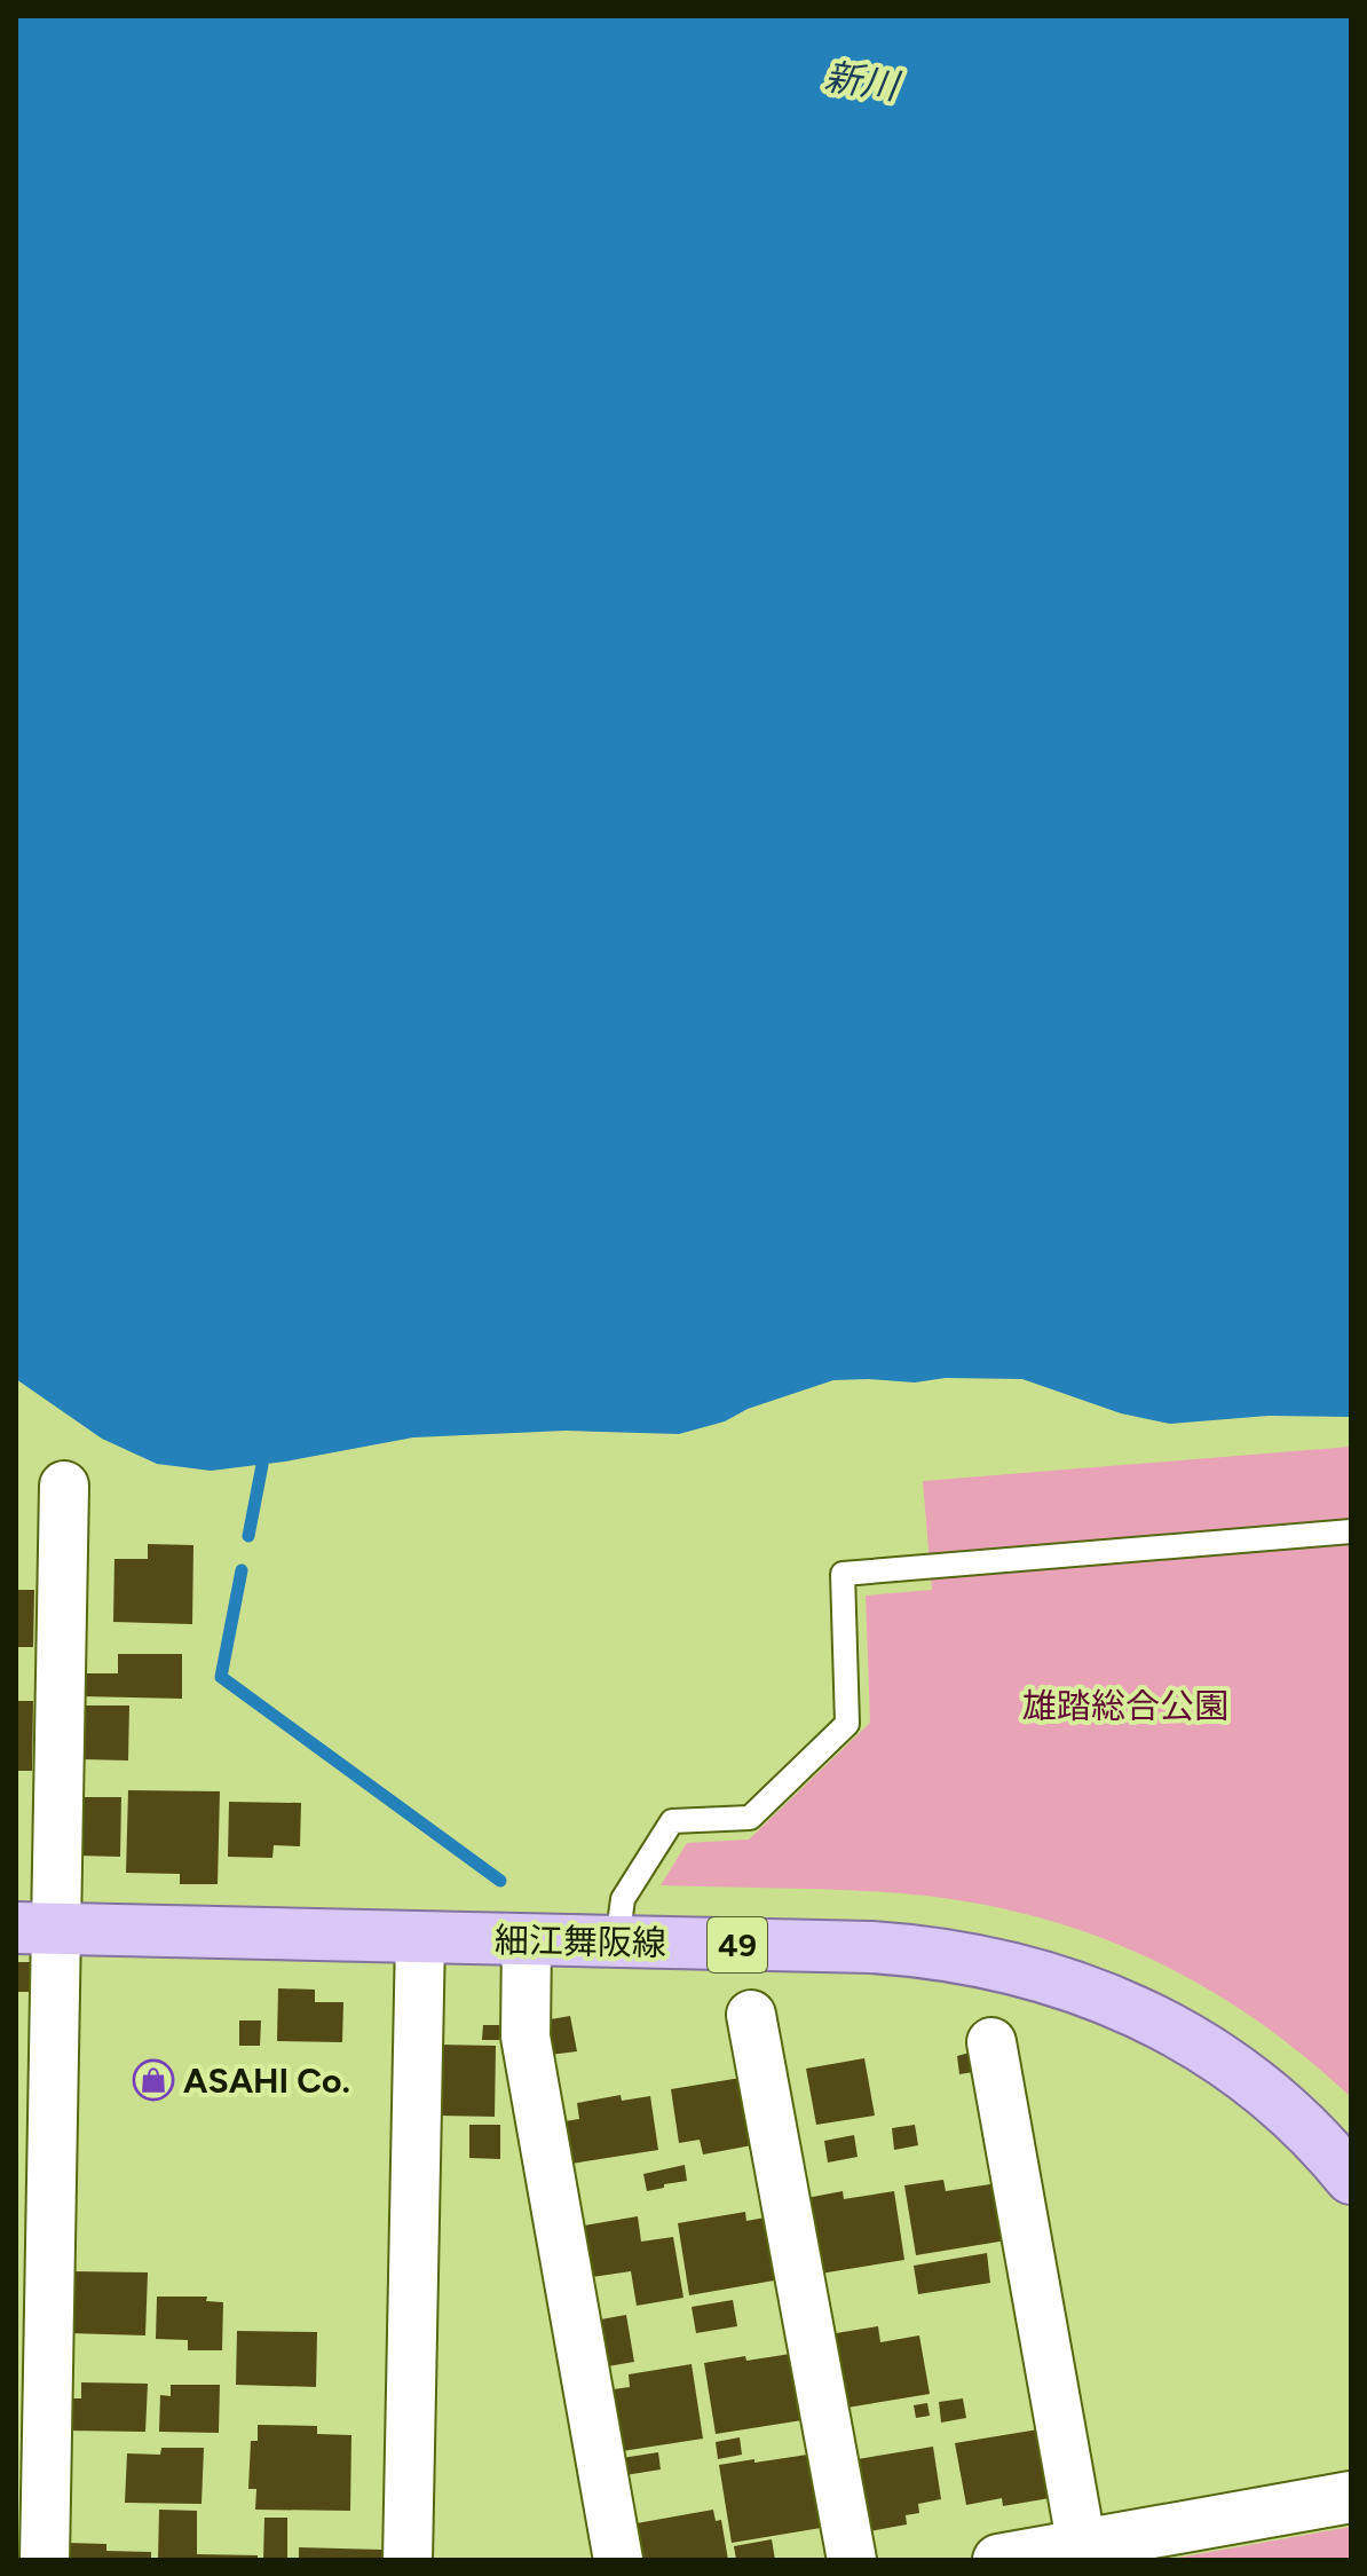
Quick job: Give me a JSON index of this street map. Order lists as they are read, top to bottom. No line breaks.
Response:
{"streets":{"main road":["細江舞阪線","49"]},"water":["新川"],"parks":["雄踏総合公園"],"places":{"shop":["ASAHI Co."]}}
